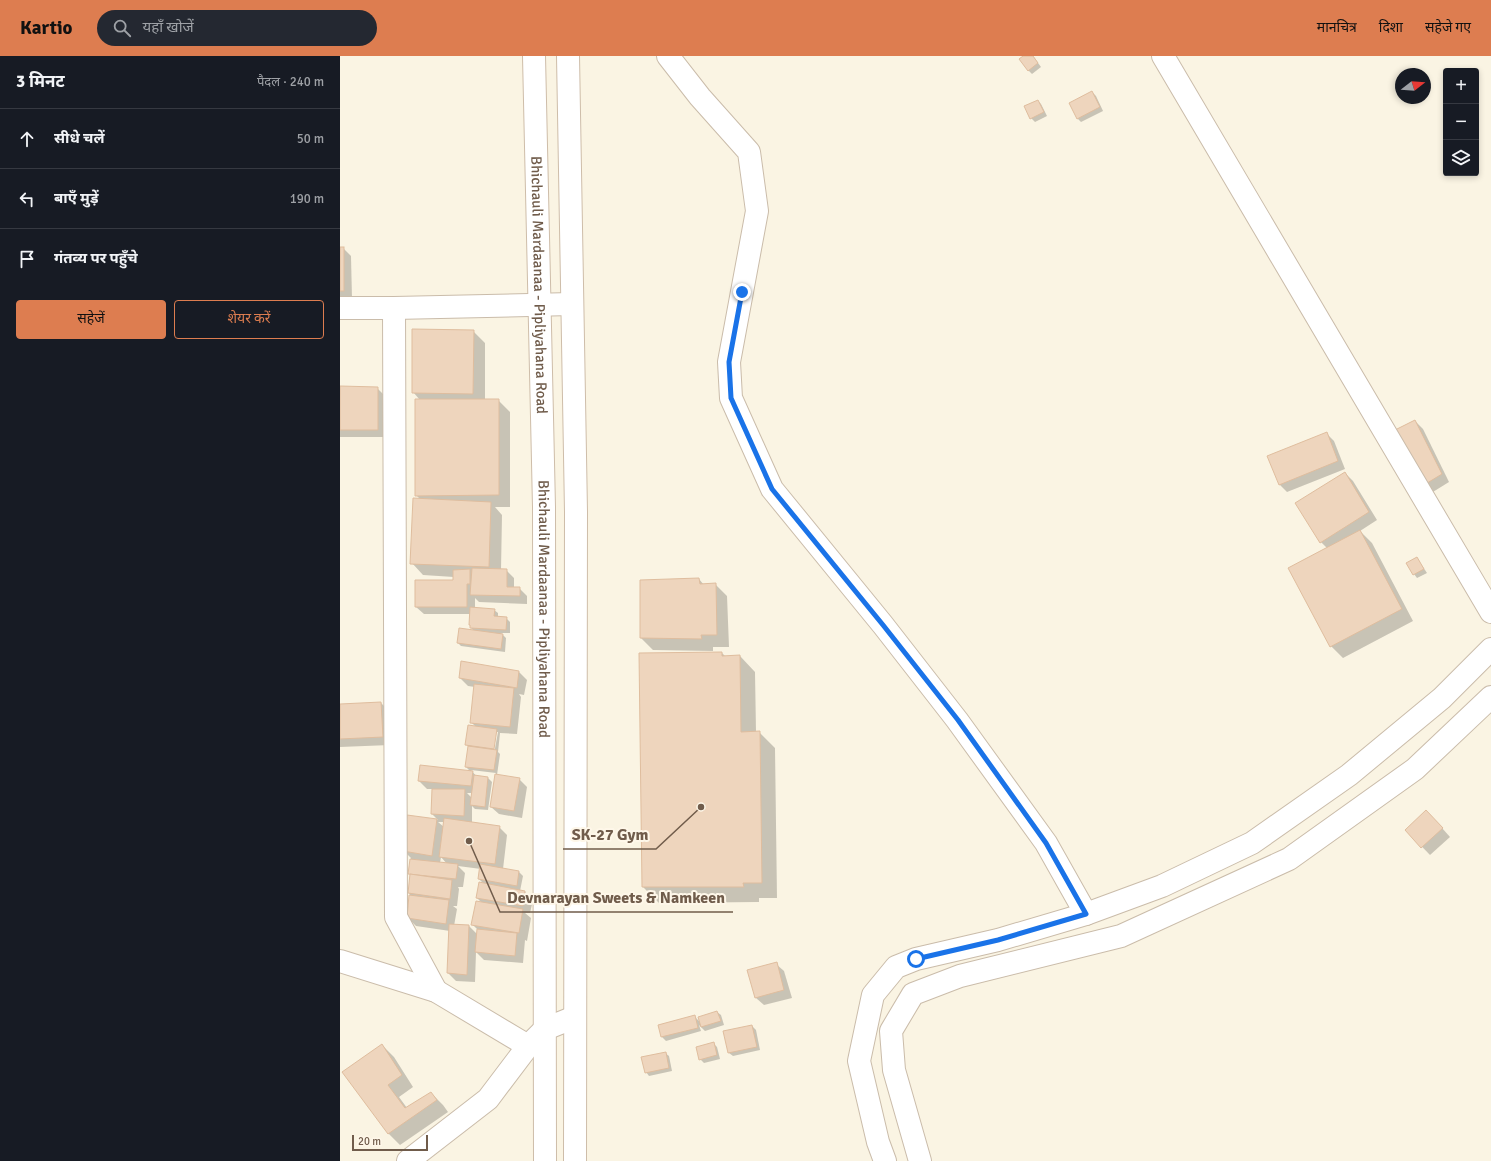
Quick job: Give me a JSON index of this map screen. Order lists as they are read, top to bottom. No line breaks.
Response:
{"streets":{"street":["Bhichauli Mardaanaa - Pipliyahana Road"]},"places":["SK-27 Gym","Devnarayan Sweets & Namkeen"],"scale_bar":"20 m","north":"right","page":{"header":"Kartio","search":"यहाँ खोजें","nav":["मानचित्र","दिशा","सहेजे गए"],"heading":["3 मिनट","पैदल · 240 m"],"map_buttons":["+","−"],"list":[["सीधे चलें","50 m"],["बाएँ मुड़ें","190 m"],"गंतव्य पर पहुँचे"],"buttons":["सहेजें","शेयर करें"],"scale":"20 m"}}
